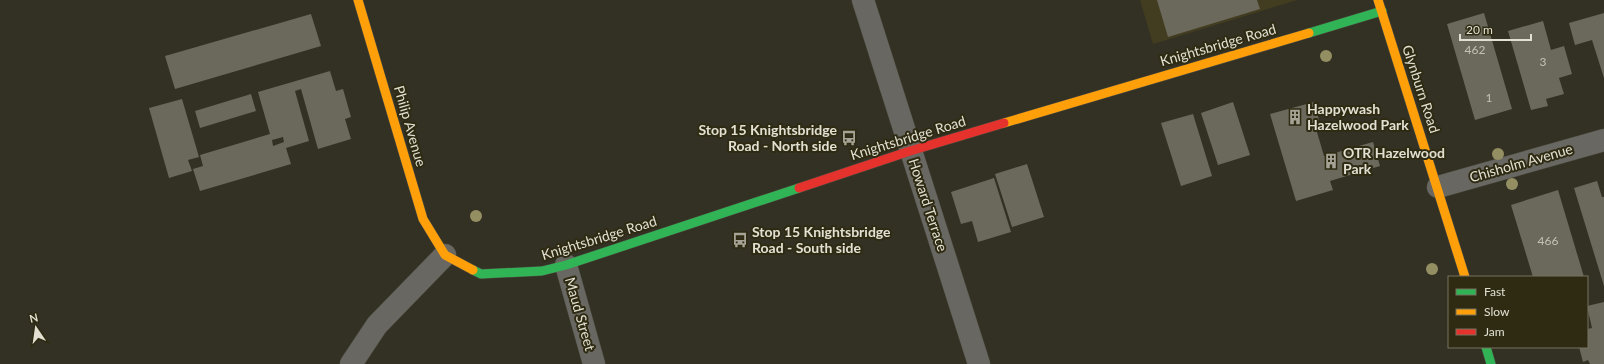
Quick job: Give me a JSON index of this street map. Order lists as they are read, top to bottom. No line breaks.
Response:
{"streets":{"street":["Knightsbridge Road","Glynburn Road","Philip Avenue","Chisholm Avenue","Howard Terrace","Maud Street"]},"crossings":[["Knightsbridge Road","Glynburn Road"],["Knightsbridge Road","Philip Avenue"],["Knightsbridge Road","Howard Terrace"],["Knightsbridge Road","Maud Street"],["Glynburn Road","Chisholm Avenue"]],"places":{"building":["Happywash Hazelwood Park","OTR Hazelwood Park"],"bus stop":["Stop 15 Knightsbridge Road - North side","Stop 15 Knightsbridge Road - South side"]},"house_numbers":["462","3","1","466"],"legend":["Fast","Slow","Jam"],"scale_bar":"20 m","north":"top"}
